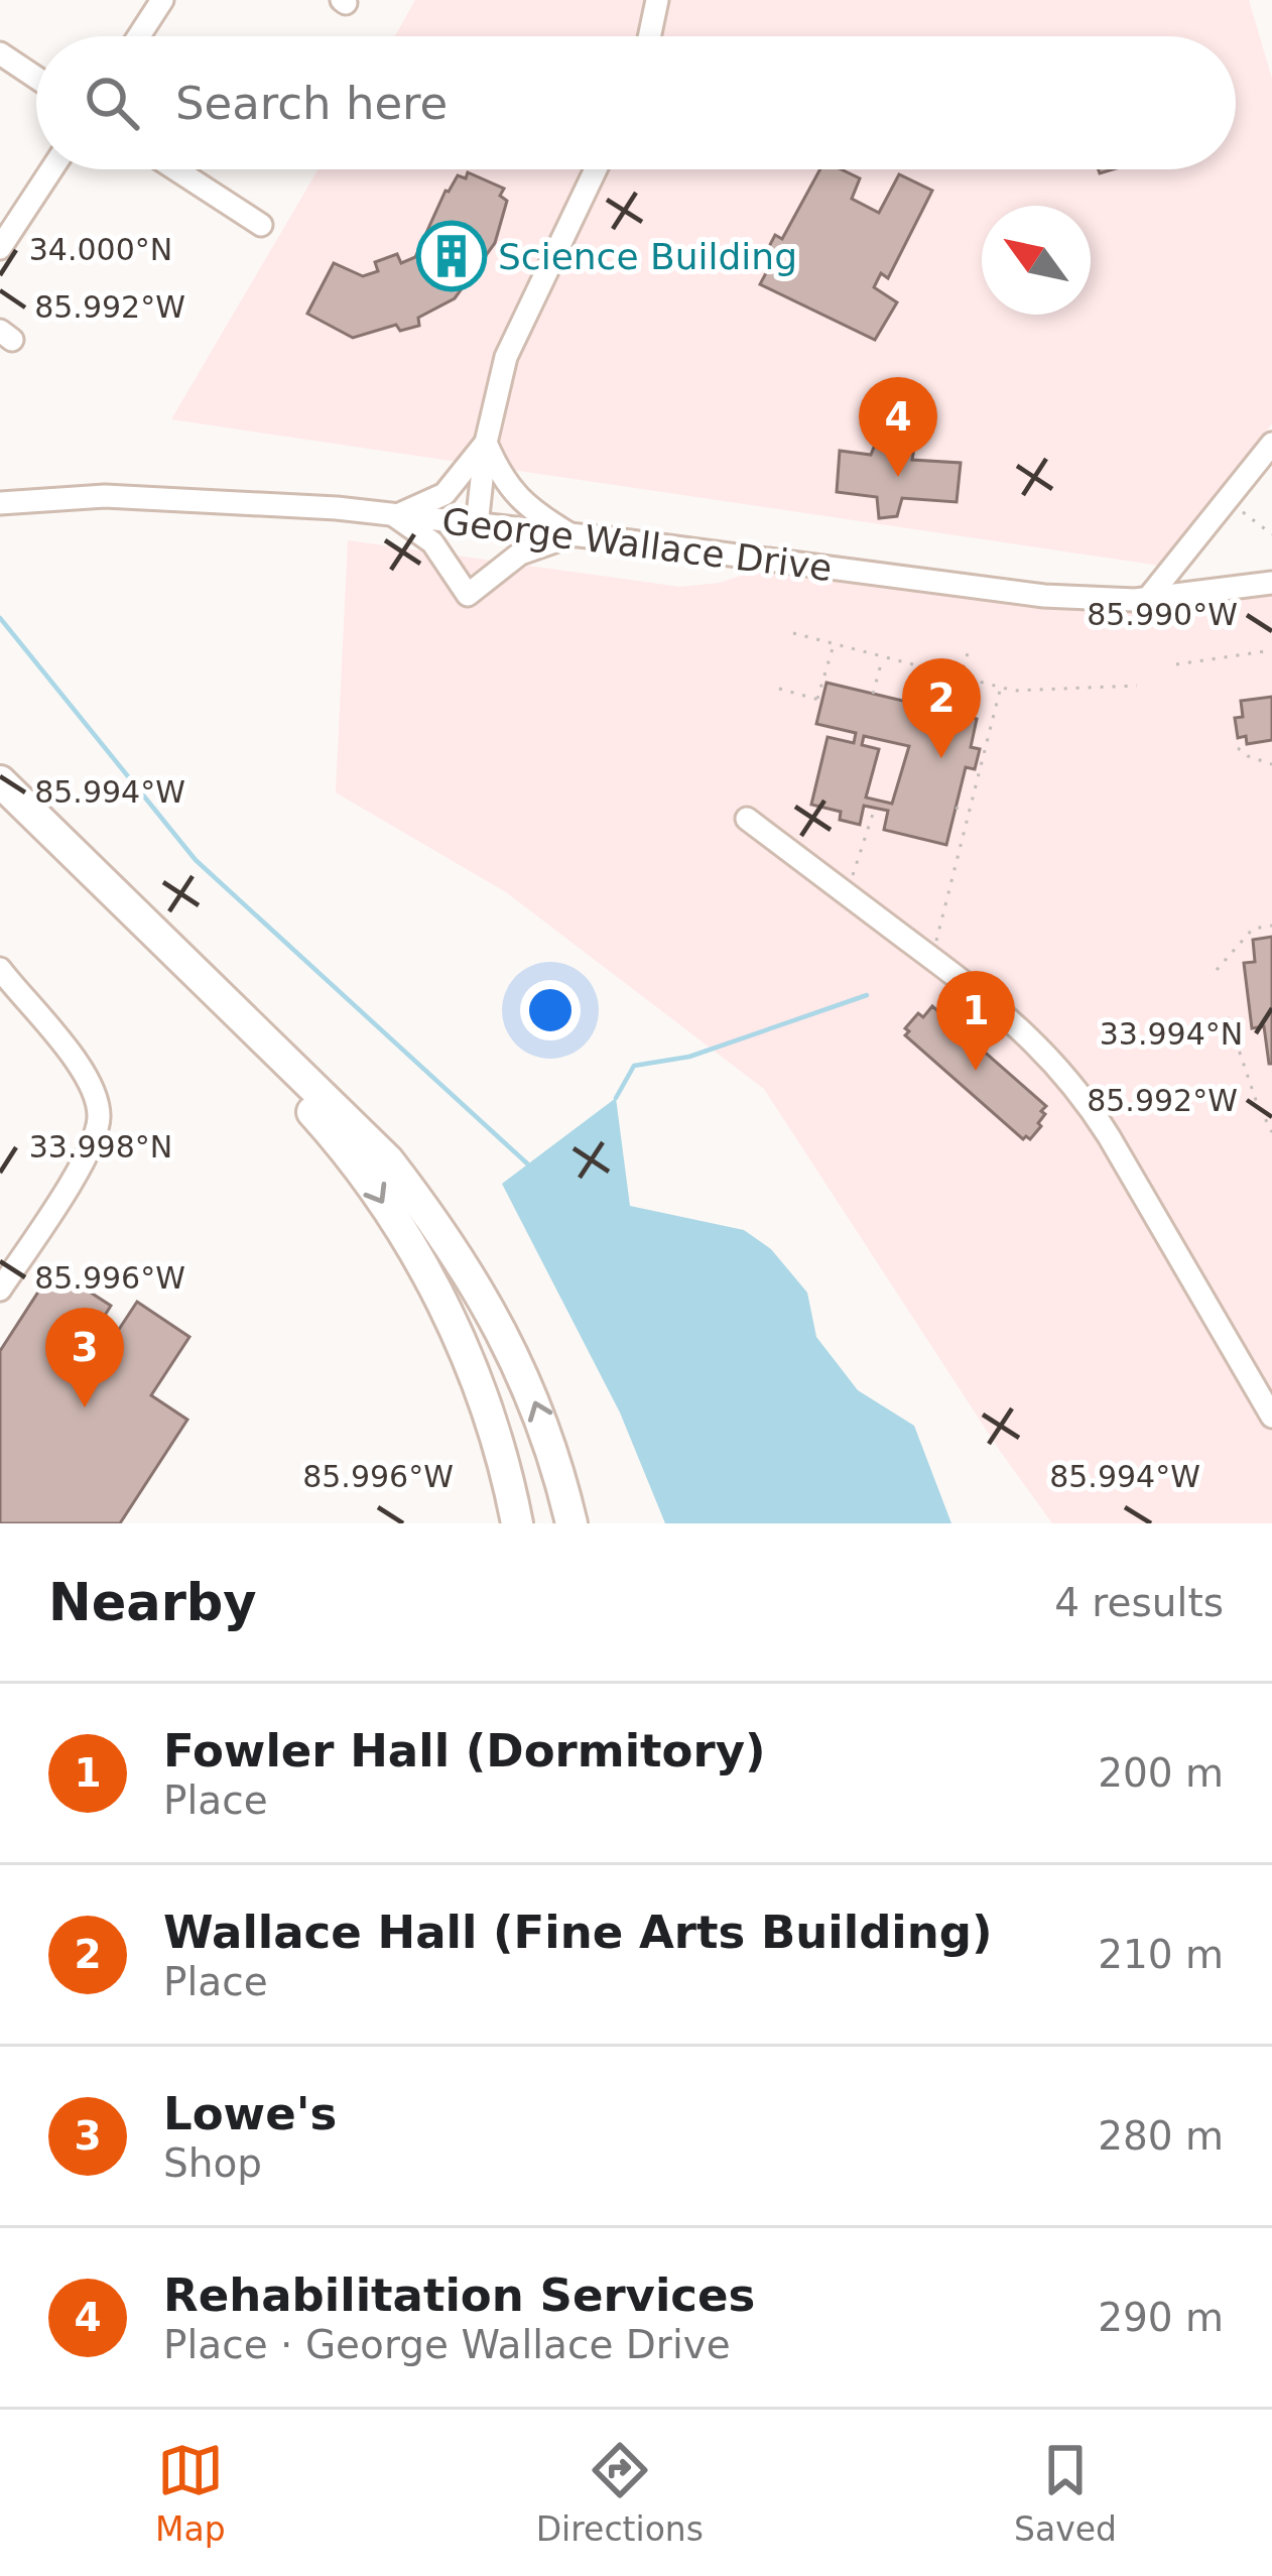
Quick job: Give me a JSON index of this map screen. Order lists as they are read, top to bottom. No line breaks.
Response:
{"streets":{"street":["George Wallace Drive"]},"places":{"building":["Science Building"]},"north":"top left","page":{"search":"Search here","pins":["4","2","1","3"],"heading":["Nearby","4 results"],"list":[{"mark":"1","name":"Fowler Hall (Dormitory)","note":"Place","value":"200 m"},{"mark":"2","name":"Wallace Hall (Fine Arts Building)","note":"Place","value":"210 m"},{"mark":"3","name":"Lowe's","note":"Shop","value":"280 m"},{"mark":"4","name":"Rehabilitation Services","note":"Place · George Wallace Drive","value":"290 m"}],"nav":["Map","Directions","Saved"]},"coordinates":["34.000°N","85.992°W","85.990°W","85.994°W","33.994°N","33.998°N","85.996°W"]}
